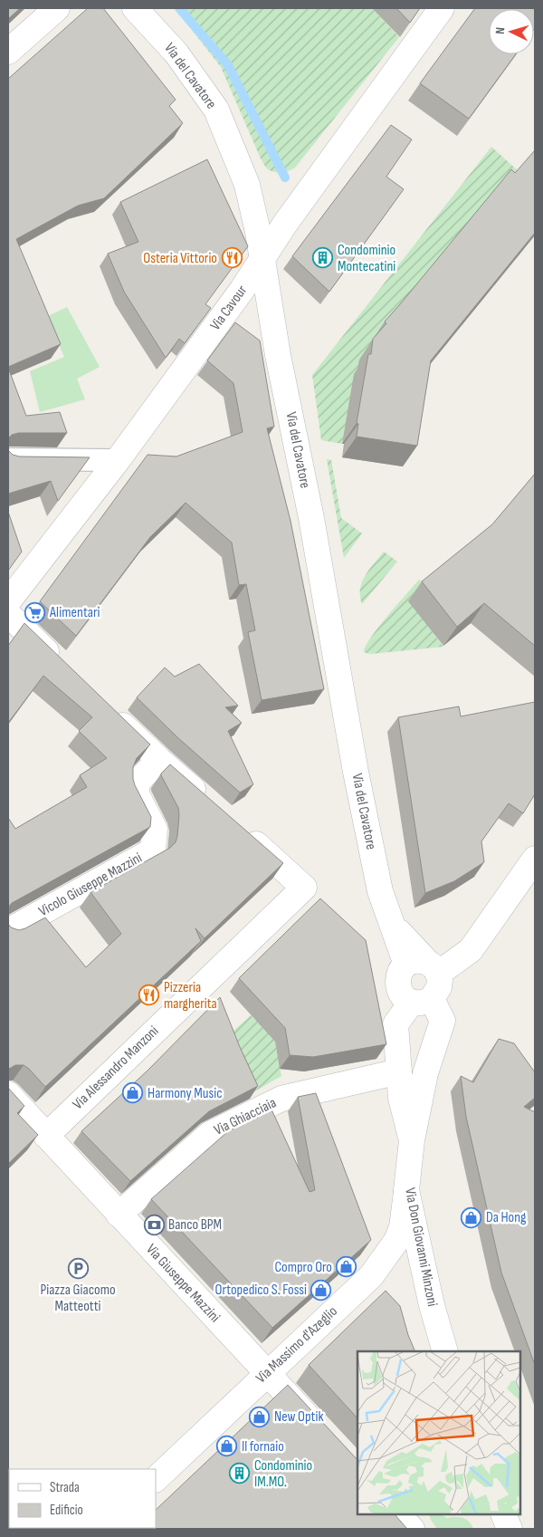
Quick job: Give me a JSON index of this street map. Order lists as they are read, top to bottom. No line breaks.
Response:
{"streets":{"street":["Via del Cavatore","Via Cavour","Vicolo Giuseppe Mazzini","Via Alessandro Manzoni","Via Ghiacciaia","Via Don Giovanni Minzoni","Via Giuseppe Mazzini","Via Massimo d'Azeglio"]},"crossings":[["Via del Cavatore","Via Cavour"],["Via del Cavatore","Via Don Giovanni Minzoni"],["Via Alessandro Manzoni","Via Giuseppe Mazzini"],["Via Ghiacciaia","Via Don Giovanni Minzoni"],["Via Ghiacciaia","Via Giuseppe Mazzini"],["Via Don Giovanni Minzoni","Via Massimo d'Azeglio"],["Via Giuseppe Mazzini","Via Massimo d'Azeglio"]],"places":{"restaurant":["Osteria Vittorio","Pizzeria margherita"],"building":["Condominio Montecatini","Condominio IM.MO."],"supermarket":["Alimentari"],"shop":["Harmony Music","Da Hong","Compro Oro","Ortopedico S. Fossi","New Optik","Il fornaio"],"bank":["Banco BPM"],"parking":["Piazza Giacomo Matteotti"]},"legend":["Strada","Edificio"],"north":"left"}
